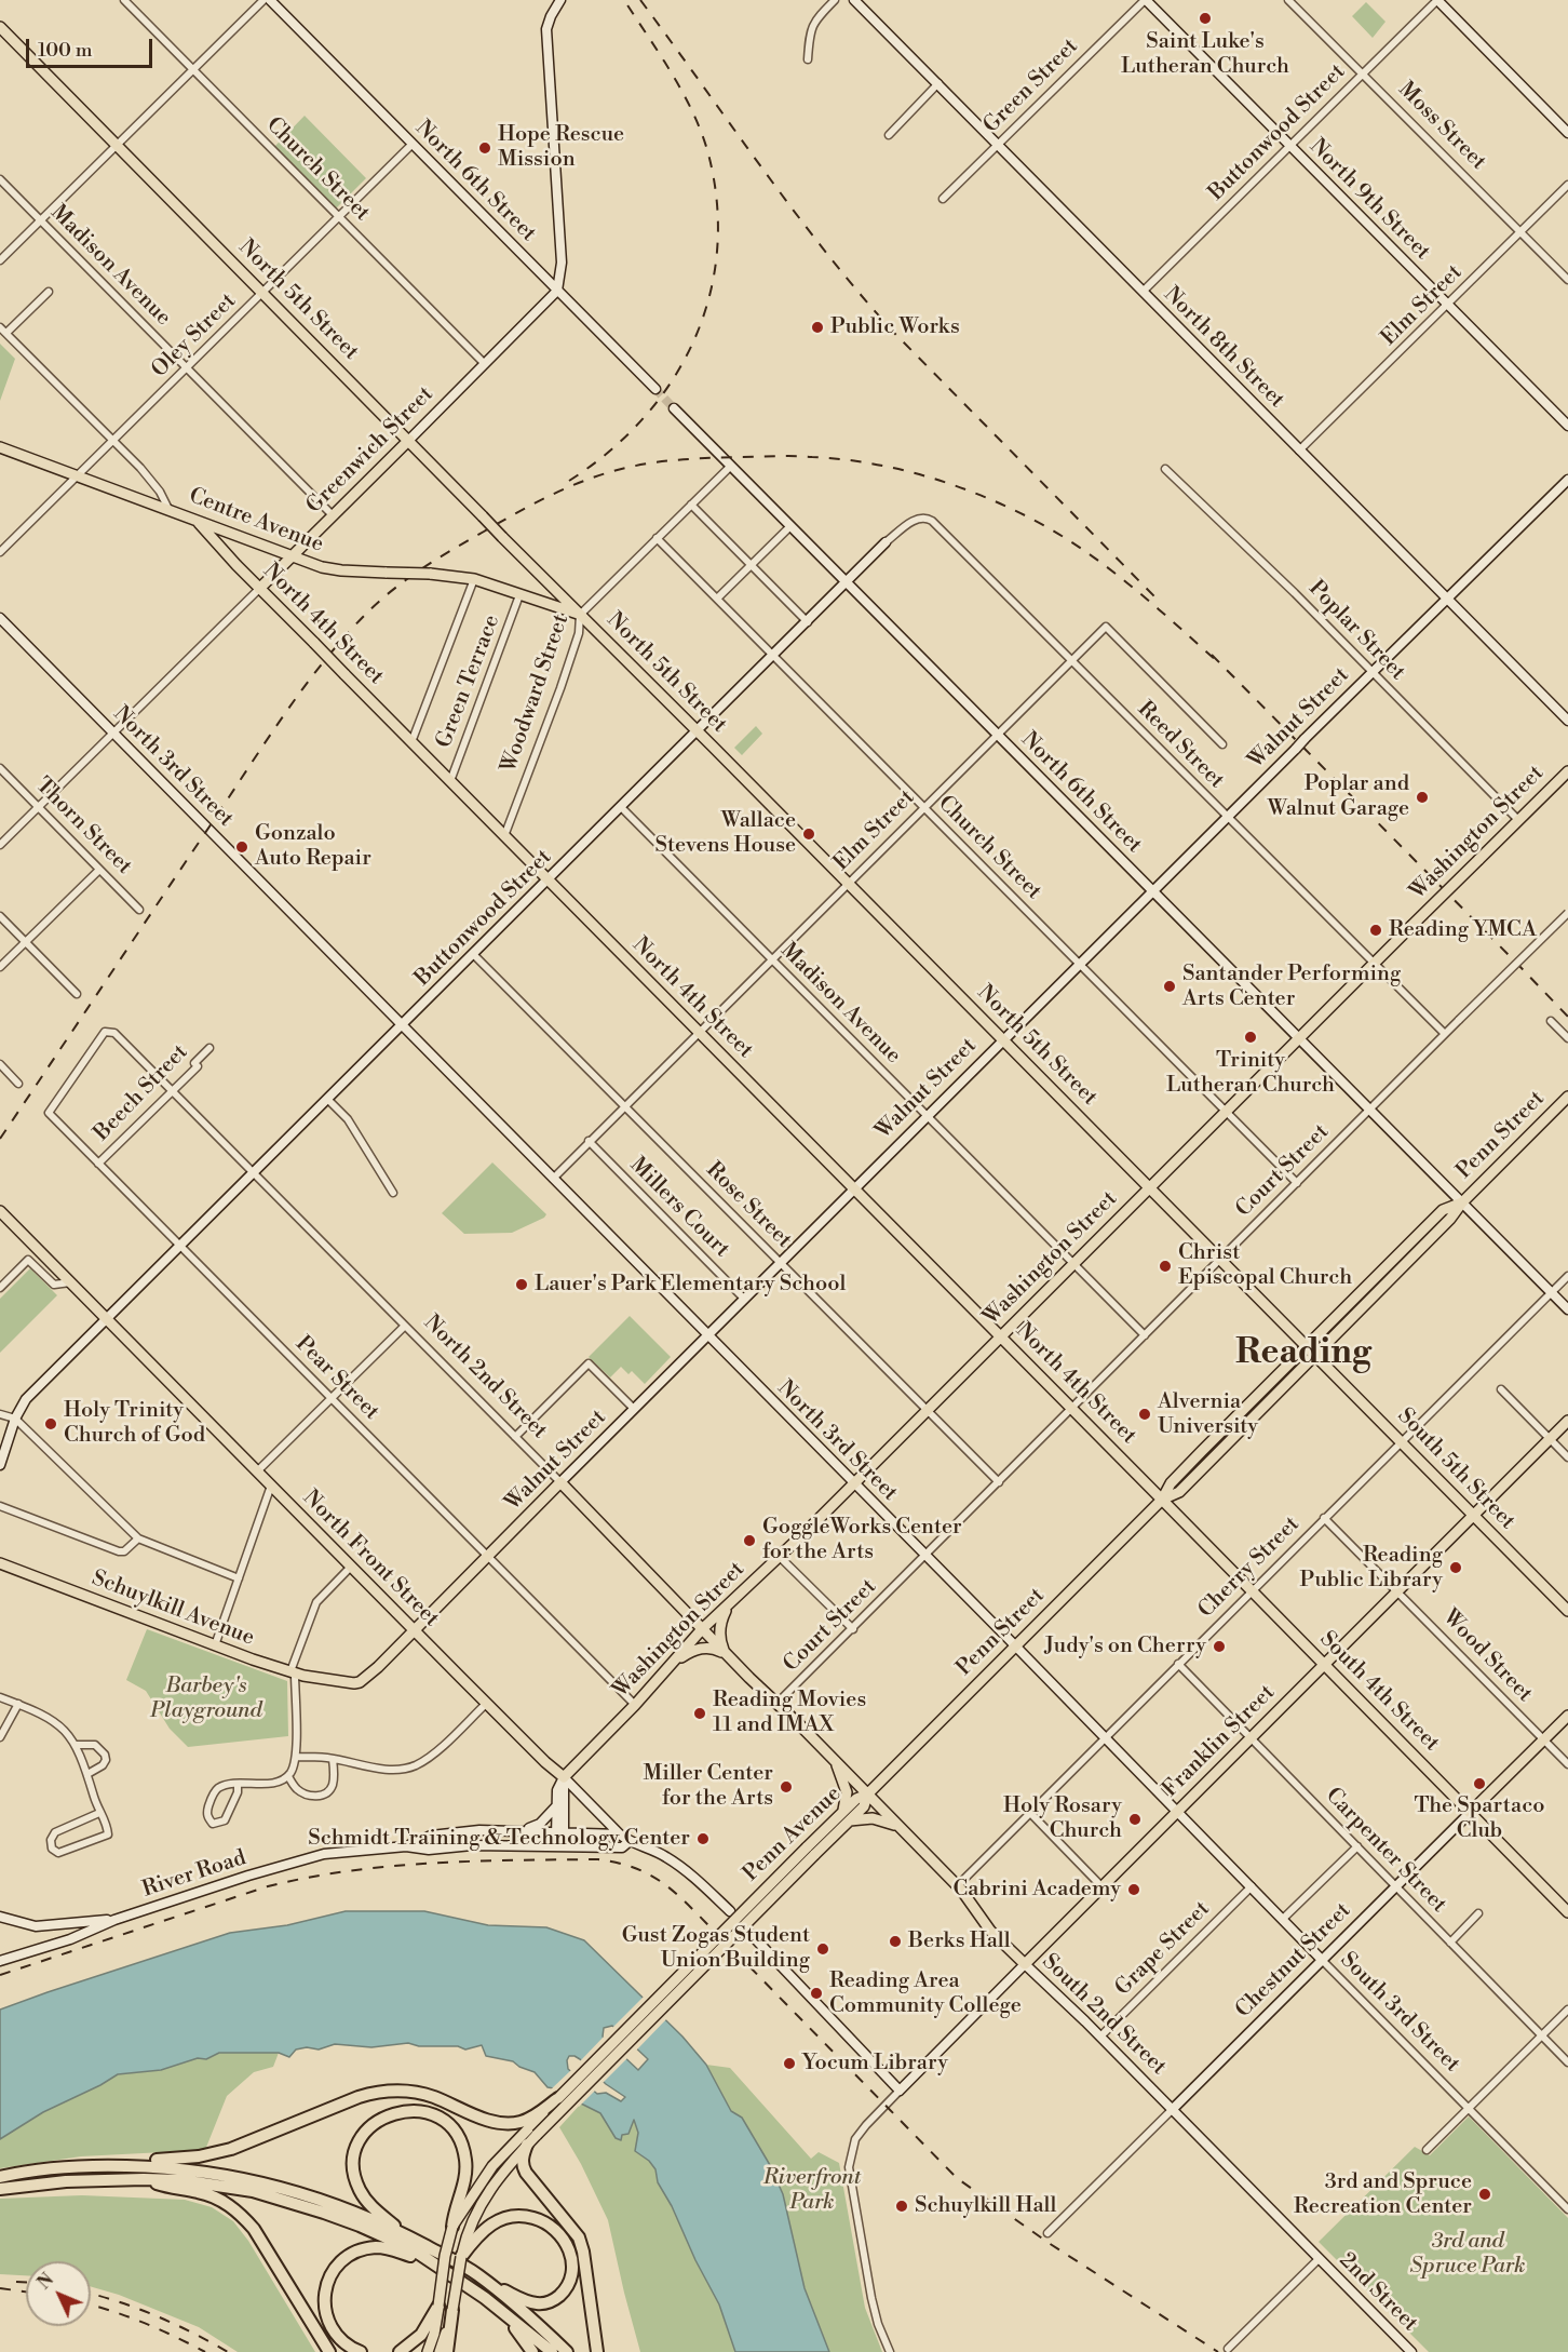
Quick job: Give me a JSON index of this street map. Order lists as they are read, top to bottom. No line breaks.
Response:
{"streets":{"main road":["North 5th Street","Greenwich Street","Centre Avenue","North 4th Street","Walnut Street","Washington Street","Penn Street","North 2nd Street","South 5th Street","North Front Street","Schuylkill Avenue","South 4th Street","Franklin Street","Penn Avenue","Chestnut Street","South 2nd Street"],"street":["Green Street","Moss Street","Buttonwood Street","Church Street","North 6th Street","North 9th Street","Madison Avenue","Elm Street","Oley Street","North 8th Street","Poplar Street","Green Terrace","Woodward Street","Reed Street","North 3rd Street","Thorn Street","Beech Street","Court Street","Rose Street","Millers Court","Pear Street","Cherry Street","Wood Street","Carpenter Street","River Road","Grape Street","South 3rd Street","2nd Street"]},"crossings":[["Green Street","North 9th Street"],["Green Street","North 8th Street"],["Moss Street","Buttonwood Street"],["Moss Street","Elm Street"],["Buttonwood Street","Church Street"],["Buttonwood Street","North 6th Street"],["Buttonwood Street","North 9th Street"],["Buttonwood Street","Madison Avenue"],["Buttonwood Street","North 5th Street"],["Buttonwood Street","North 8th Street"],["Buttonwood Street","North 4th Street"],["Buttonwood Street","Reed Street"],["Buttonwood Street","North 3rd Street"],["Buttonwood Street","Rose Street"],["Buttonwood Street","North 2nd Street"],["Buttonwood Street","Pear Street"],["Buttonwood Street","North Front Street"],["Church Street","Elm Street"],["Church Street","Oley Street"],["Church Street","Greenwich Street"],["Church Street","Woodward Street"],["Church Street","Walnut Street"],["Church Street","Washington Street"],["Church Street","Court Street"],["North 6th Street","Elm Street"],["North 6th Street","Oley Street"],["North 6th Street","Greenwich Street"],["North 6th Street","Woodward Street"],["North 6th Street","Walnut Street"],["North 6th Street","Washington Street"],["North 6th Street","Penn Street"],["North 6th Street","Court Street"],["North 6th Street","Cherry Street"],["North 9th Street","Elm Street"],["Madison Avenue","Elm Street"],["Madison Avenue","Oley Street"],["Madison Avenue","Greenwich Street"],["Madison Avenue","Walnut Street"],["Madison Avenue","Washington Street"],["Madison Avenue","Court Street"],["North 5th Street","Elm Street"],["North 5th Street","Oley Street"],["North 5th Street","Greenwich Street"],["North 5th Street","Centre Avenue"],["North 5th Street","Woodward Street"],["North 5th Street","Walnut Street"],["North 5th Street","Washington Street"],["North 5th Street","Penn Street"],["North 5th Street","Court Street"],["North 5th Street","South 5th Street"],["Elm Street","North 8th Street"],["Elm Street","North 4th Street"],["Elm Street","Reed Street"],["Elm Street","North 3rd Street"],["Elm Street","Rose Street"],["Elm Street","Millers Court"],["Oley Street","Centre Avenue"],["North 8th Street","Walnut Street"],["Greenwich Street","Centre Avenue"],["Greenwich Street","North 4th Street"],["Greenwich Street","North 3rd Street"],["Greenwich Street","Thorn Street"],["Centre Avenue","North 4th Street"],["Centre Avenue","Green Terrace"],["Centre Avenue","Woodward Street"],["North 4th Street","Green Terrace"],["North 4th Street","Woodward Street"],["North 4th Street","Walnut Street"],["North 4th Street","Washington Street"],["North 4th Street","Penn Street"],["North 4th Street","Court Street"],["North 4th Street","South 4th Street"],["Poplar Street","Walnut Street"],["Poplar Street","Washington Street"],["Walnut Street","Reed Street"],["Walnut Street","North 3rd Street"],["Walnut Street","Rose Street"],["Walnut Street","Millers Court"],["Walnut Street","North 2nd Street"],["Walnut Street","Pear Street"],["Walnut Street","North Front Street"],["Walnut Street","Schuylkill Avenue"],["Reed Street","Washington Street"],["Reed Street","Court Street"],["North 3rd Street","Washington Street"],["North 3rd Street","Penn Street"],["North 3rd Street","Court Street"],["North 3rd Street","South 3rd Street"],["Washington Street","Rose Street"],["Washington Street","North 2nd Street"],["Washington Street","Pear Street"],["Washington Street","North Front Street"],["Beech Street","North 2nd Street"],["Beech Street","Pear Street"],["Penn Street","North 2nd Street"],["Penn Street","South 5th Street"],["Penn Street","South 4th Street"],["Penn Street","Penn Avenue"],["Penn Street","South 3rd Street"],["Penn Street","South 2nd Street"],["Court Street","Rose Street"],["Court Street","North 2nd Street"],["North 2nd Street","Pear Street"],["North 2nd Street","Penn Avenue"],["North 2nd Street","South 2nd Street"],["South 5th Street","Cherry Street"],["South 5th Street","Franklin Street"],["North Front Street","River Road"],["Cherry Street","Wood Street"],["Cherry Street","South 4th Street"],["Cherry Street","Carpenter Street"],["Cherry Street","South 3rd Street"],["Cherry Street","South 2nd Street"],["Wood Street","Franklin Street"],["Wood Street","Chestnut Street"],["South 4th Street","Franklin Street"],["South 4th Street","Chestnut Street"],["Franklin Street","Carpenter Street"],["Franklin Street","South 3rd Street"],["Franklin Street","South 2nd Street"],["Penn Avenue","South 2nd Street"],["Carpenter Street","Chestnut Street"],["Grape Street","South 3rd Street"],["Grape Street","South 2nd Street"],["Chestnut Street","South 3rd Street"],["Chestnut Street","South 2nd Street"],["South 2nd Street","2nd Street"]],"districts":["Reading"],"parks":["Barbey's Playground","Riverfront Park","3rd and Spruce Park"],"places":["Saint Luke's Lutheran Church","Hope Rescue Mission","Public Works","Poplar and Walnut Garage","Wallace Stevens House","Gonzalo Auto Repair","Reading YMCA","Santander Performing Arts Center","Trinity Lutheran Church","Christ Episcopal Church","Lauer's Park Elementary School","Alvernia University","Holy Trinity Church of God","GoggleWorks Center for the Arts","Reading Public Library","Judy's on Cherry","Reading Movies 11 and IMAX","The Spartaco Club","Miller Center for the Arts","Holy Rosary Church","Schmidt Training & Technology Center","Cabrini Academy","Berks Hall","Gust Zogas Student Union Building","Reading Area Community College","Yocum Library","3rd and Spruce Recreation Center","Schuylkill Hall"],"scale_bar":"100 m","north":"top left"}
